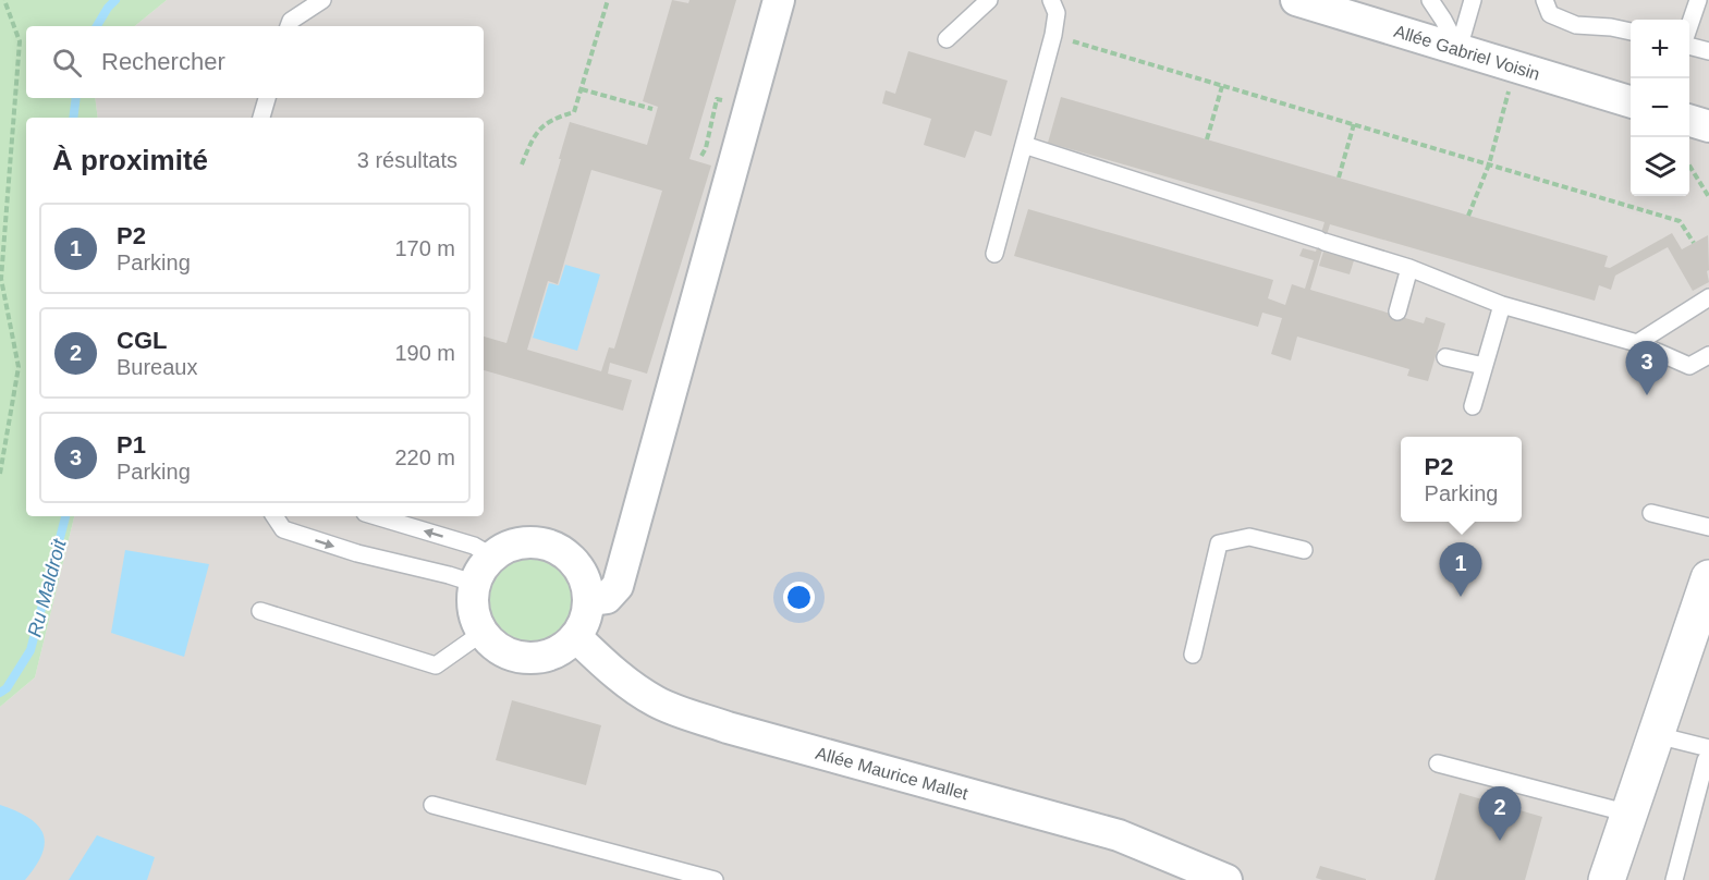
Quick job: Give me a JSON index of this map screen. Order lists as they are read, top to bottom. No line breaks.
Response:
{"streets":{"street":["Allée Gabriel Voisin","Allée Maurice Mallet"]},"water":["Ru Maldroit"],"page":{"map_buttons":["+","−"],"search":"Rechercher","heading":["À proximité","3 résultats"],"list":[{"mark":"1","name":"P2","note":"Parking","value":"170 m"},{"mark":"2","name":"CGL","note":"Bureaux","value":"190 m"},{"mark":"3","name":"P1","note":"Parking","value":"220 m"}],"pins":["3","1","2"],"popup":["P2","Parking"]}}
